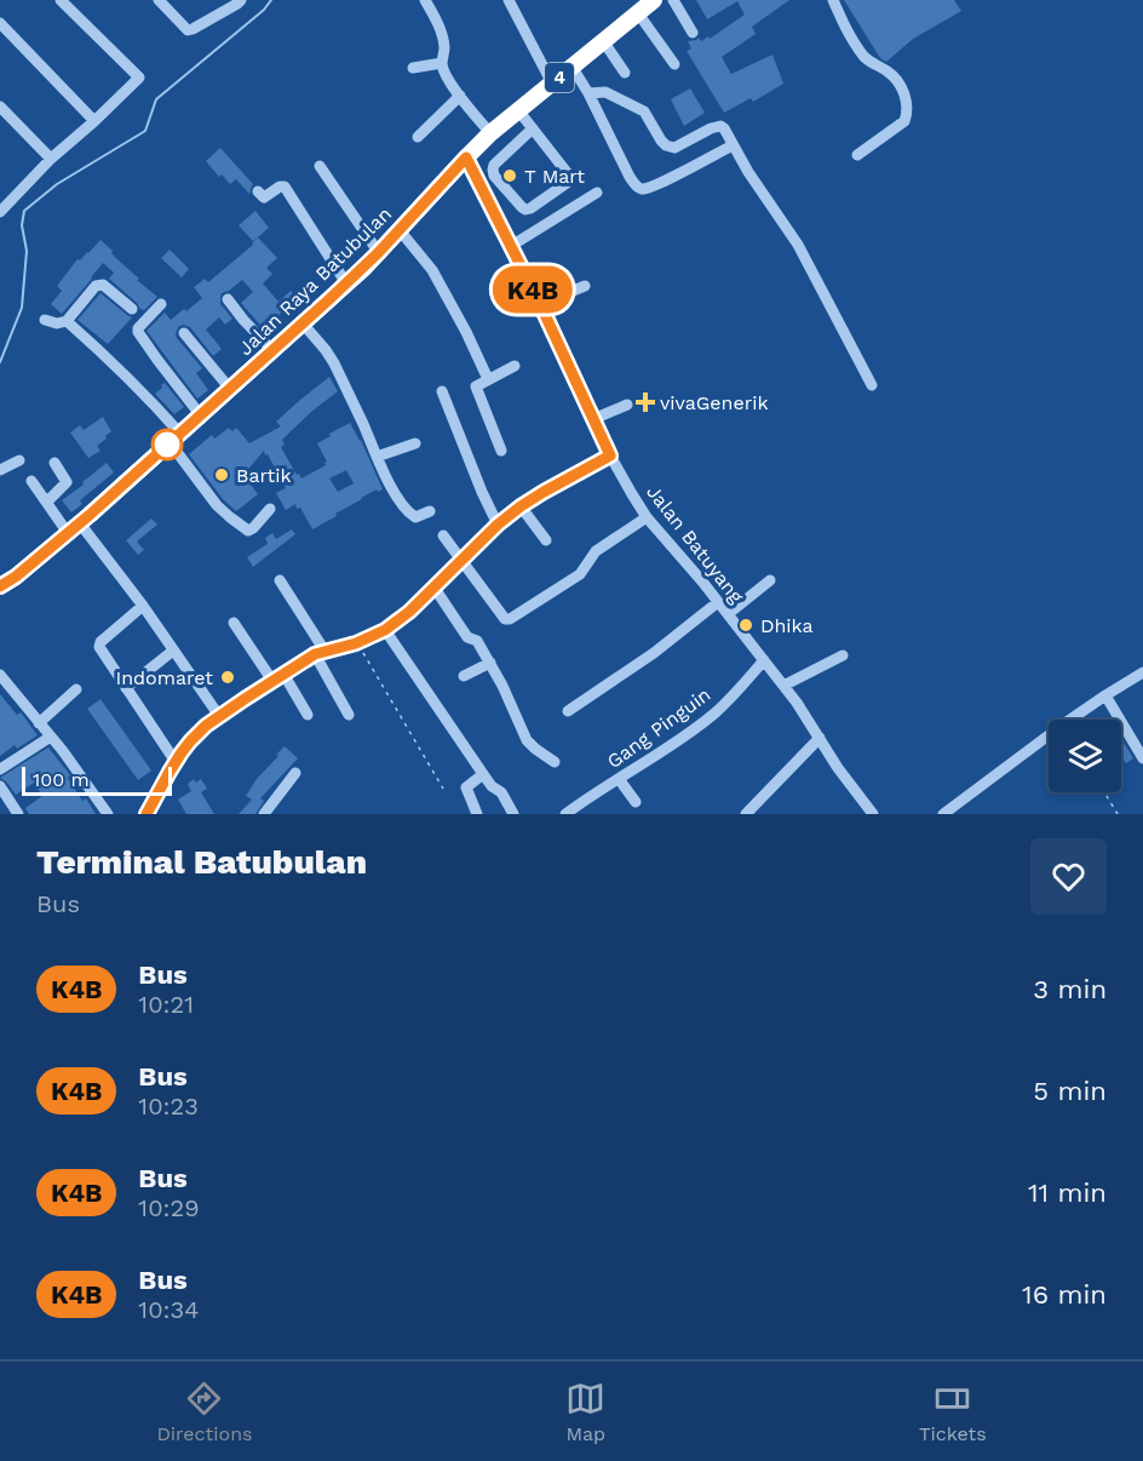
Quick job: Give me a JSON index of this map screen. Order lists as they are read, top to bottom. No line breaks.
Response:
{"streets":{"highway":["4","Jalan Raya Batubulan"],"street":["Jalan Batuyang","Gang Pinguin"]},"crossings":[["Jalan Raya Batubulan","Jalan Batuyang"],["Jalan Batuyang","Gang Pinguin"]],"places":{"other":["T Mart","Bartik","Dhika","Indomaret"],"health":["vivaGenerik"]},"lines":["bus line K4B"],"scale_bar":"100 m","page":{"on_map":"K4B","scale":"100 m","heading":["Terminal Batubulan","Bus"],"list":[{"mark":"K4B","name":"Bus","note":"10:21","value":"3 min"},{"mark":"K4B","name":"Bus","note":"10:23","value":"5 min"},{"mark":"K4B","name":"Bus","note":"10:29","value":"11 min"},{"mark":"K4B","name":"Bus","note":"10:34","value":"16 min"}],"tabs":["Directions","Map","Tickets"]}}
